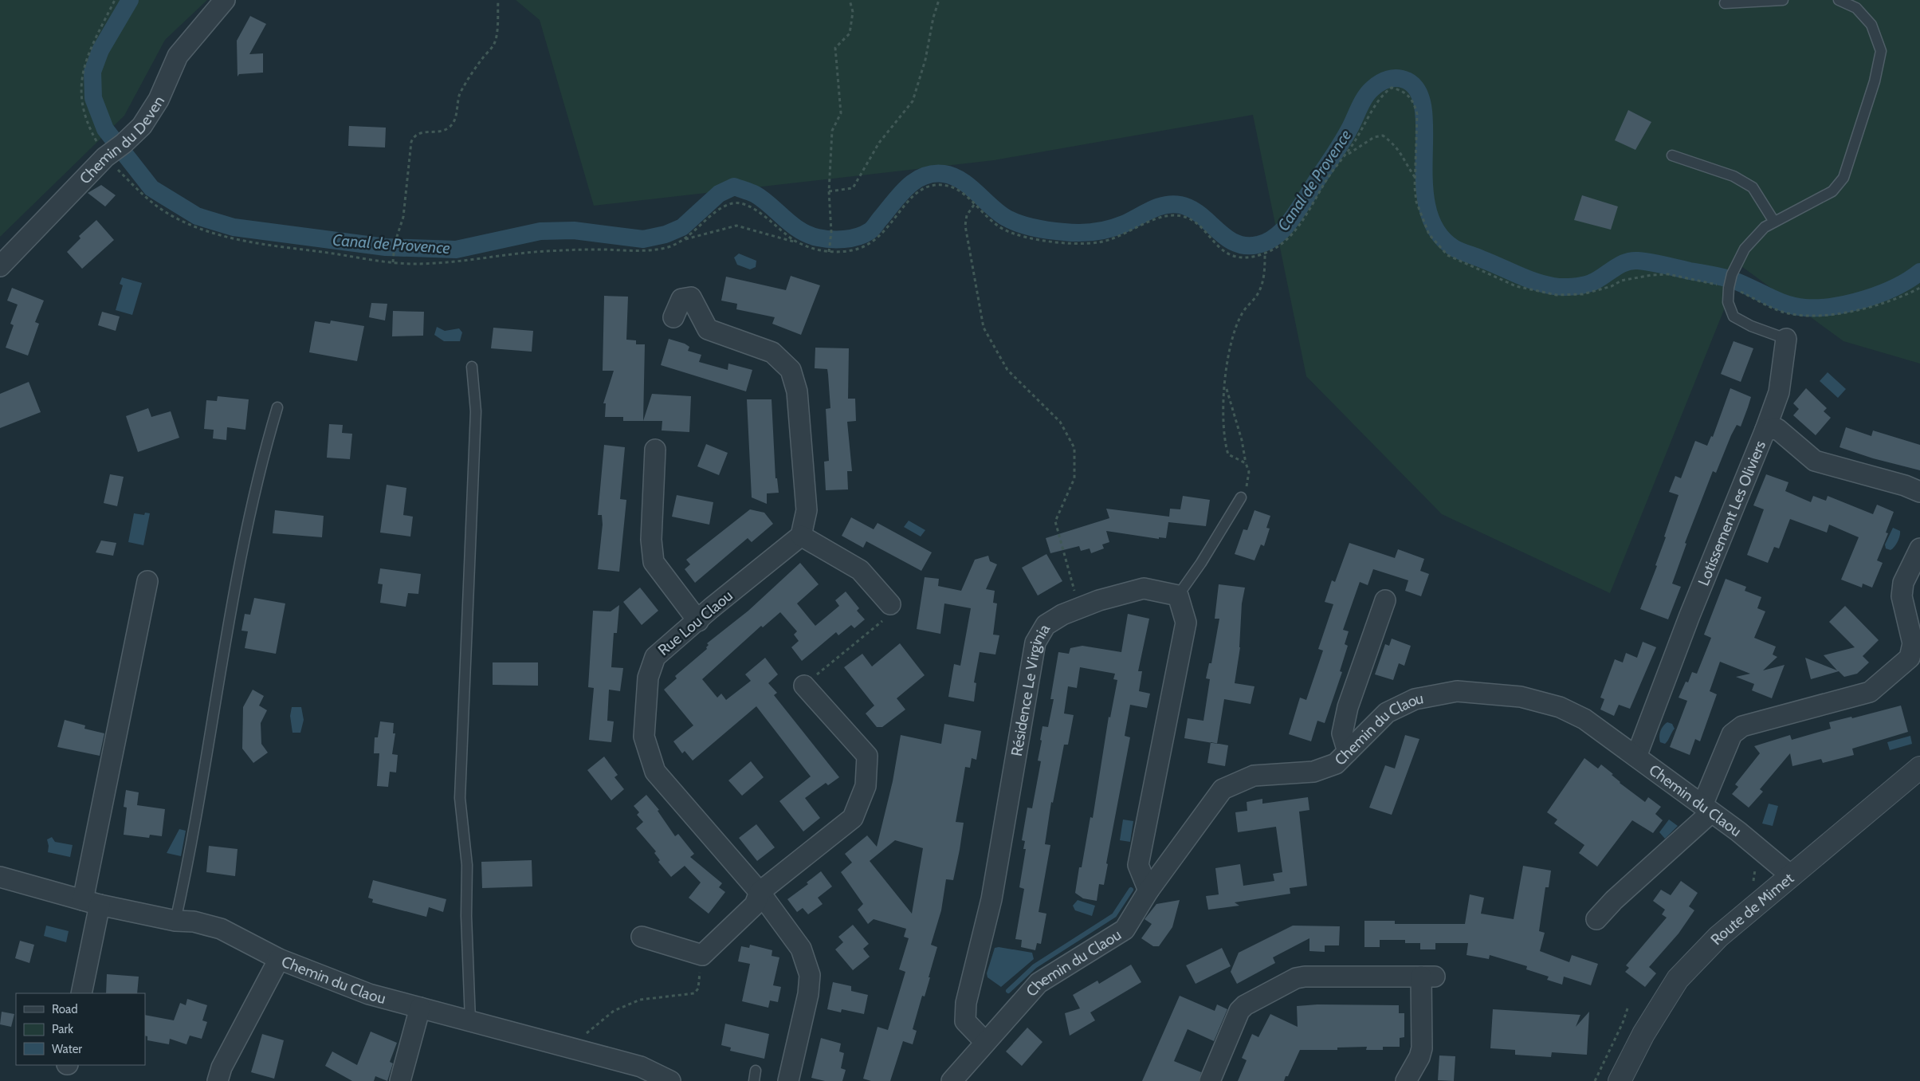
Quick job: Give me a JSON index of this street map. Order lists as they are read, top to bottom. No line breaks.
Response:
{"streets":{"street":["Chemin du Deven","Lotissement Les Oliviers","Rue Lou Claou","Résidence Le Virginia","Chemin du Claou","Route de Mimet"]},"crossings":[["Lotissement Les Oliviers","Chemin du Claou"],["Résidence Le Virginia","Chemin du Claou"],["Chemin du Claou","Route de Mimet"]],"water":["Canal de Provence"],"legend":["Road","Park","Water"]}
